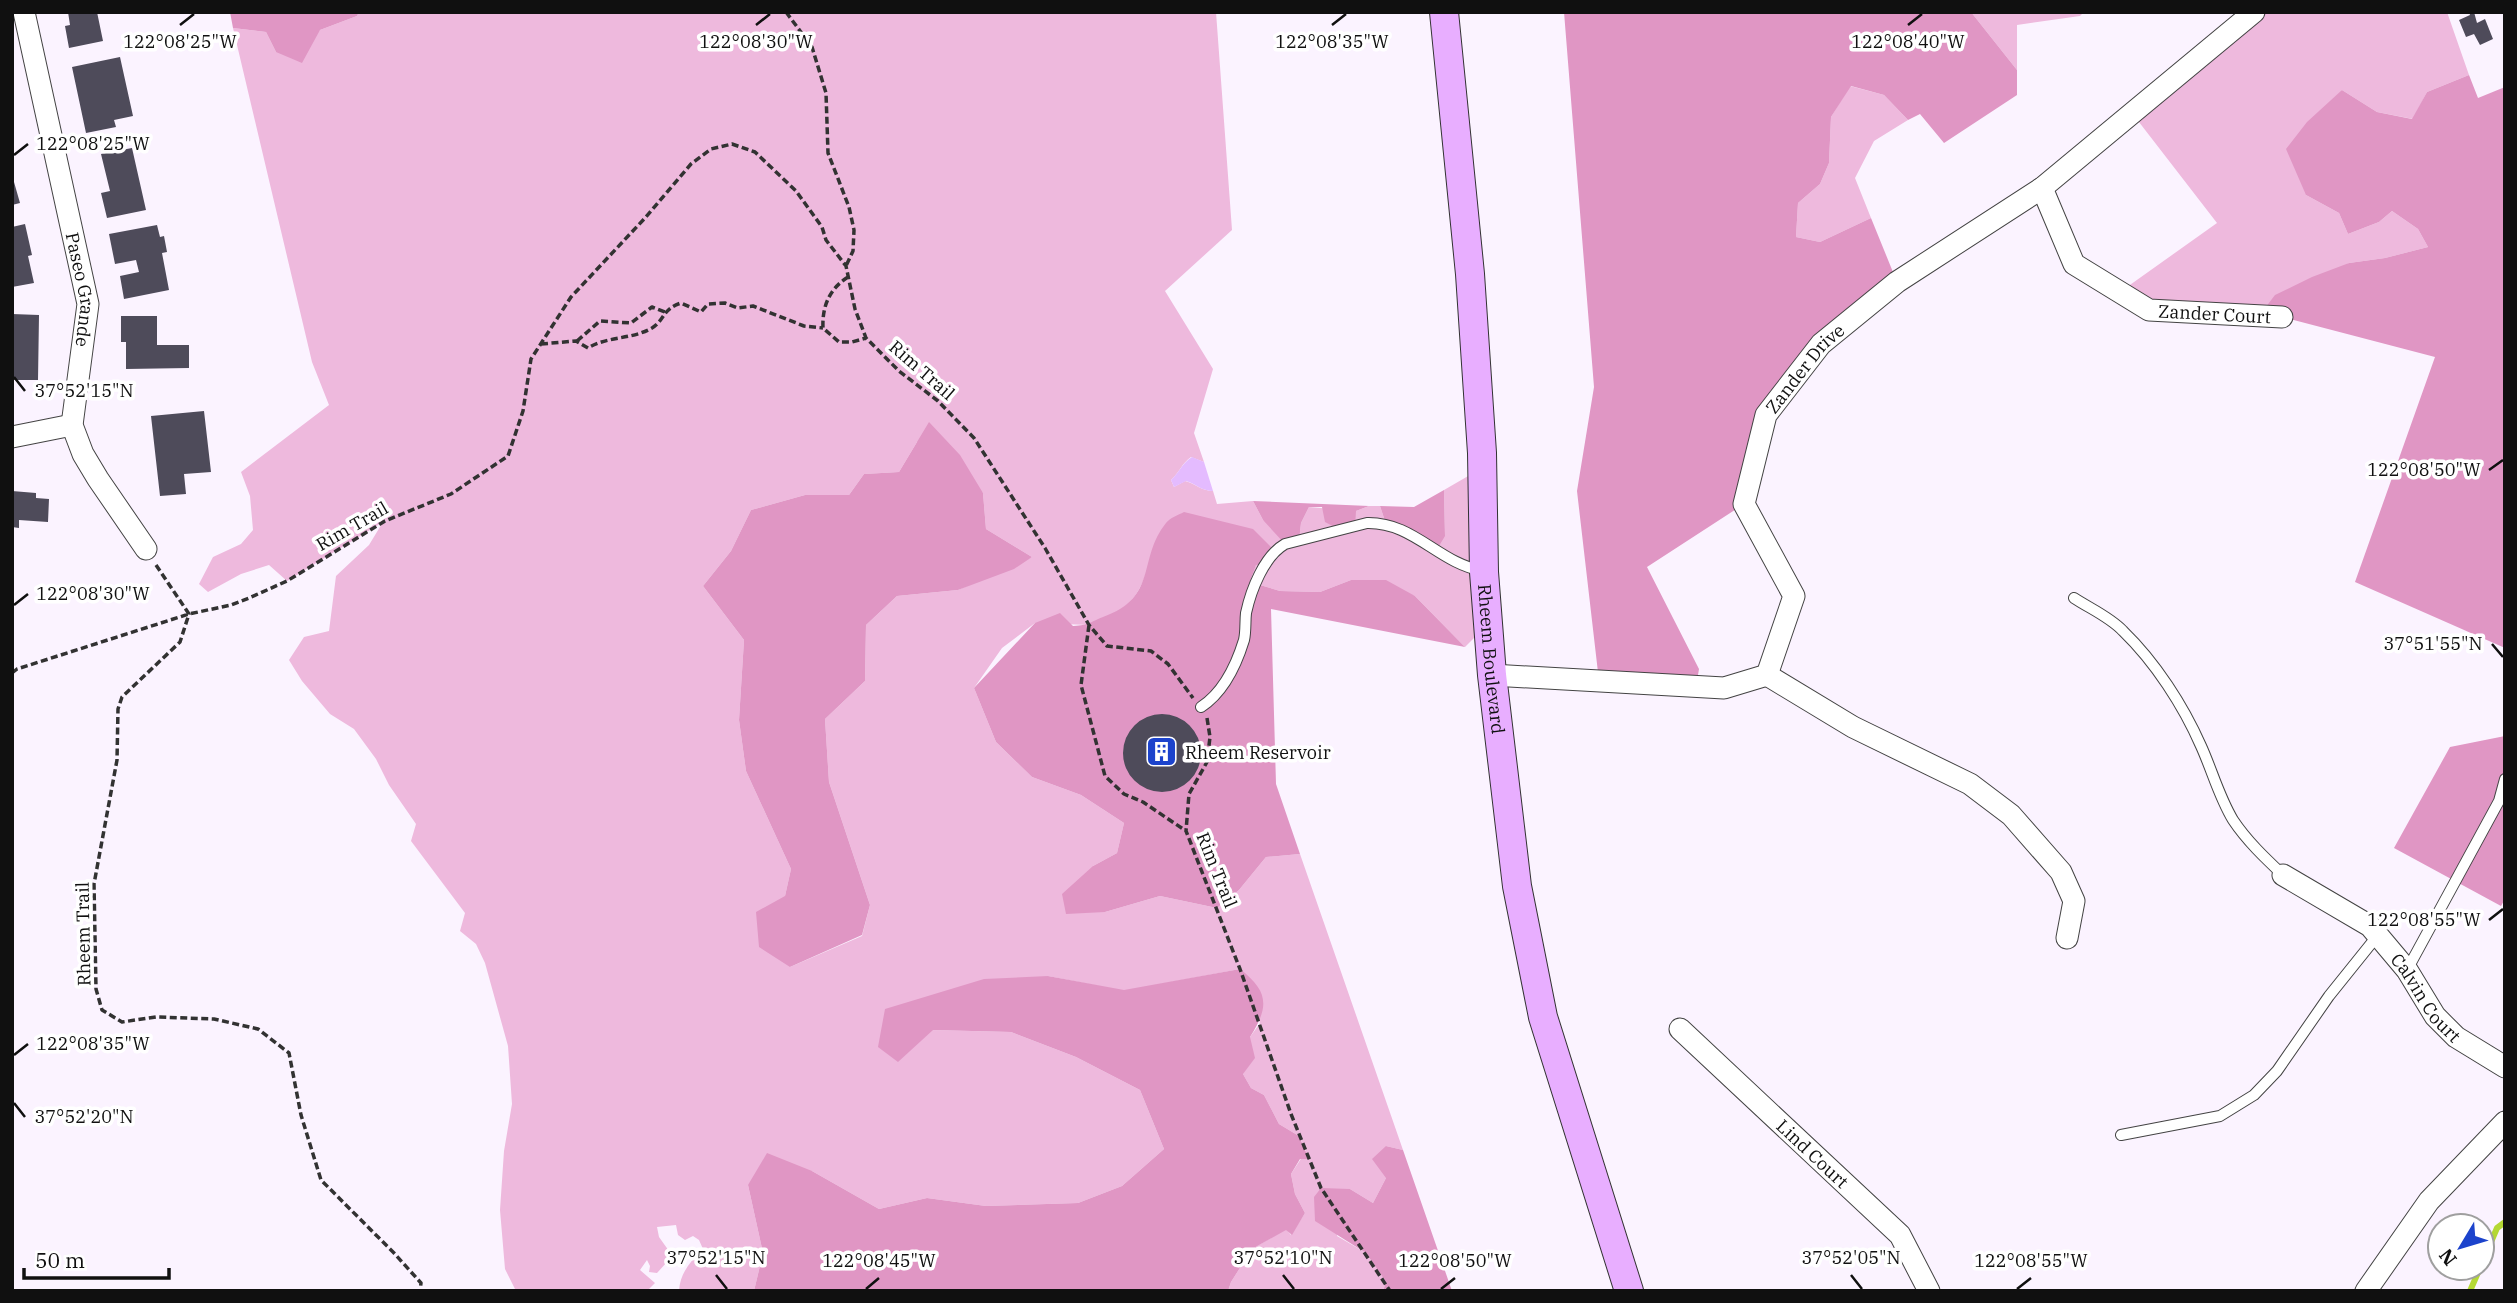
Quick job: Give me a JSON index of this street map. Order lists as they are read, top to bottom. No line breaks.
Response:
{"streets":{"street":["Paseo Grande","Zander Court","Zander Drive","Rheem Boulevard","Calvin Court","Lind Court"],"path":["Rim Trail","Rheem Trail"]},"crossings":[["Zander Court","Zander Drive"],["Rim Trail","Rheem Trail"]],"places":{"building":["Rheem Reservoir"]},"scale_bar":"50 m","north":"bottom left","coordinates":["122°08'25\"W","122°08'35\"W","122°08'40\"W","122°08'30\"W","37°52'15\"N","122°08'50\"W","37°51'55\"N","122°08'55\"W","37°52'20\"N","37°52'10\"N","37°52'05\"N","122°08'45\"W"]}
